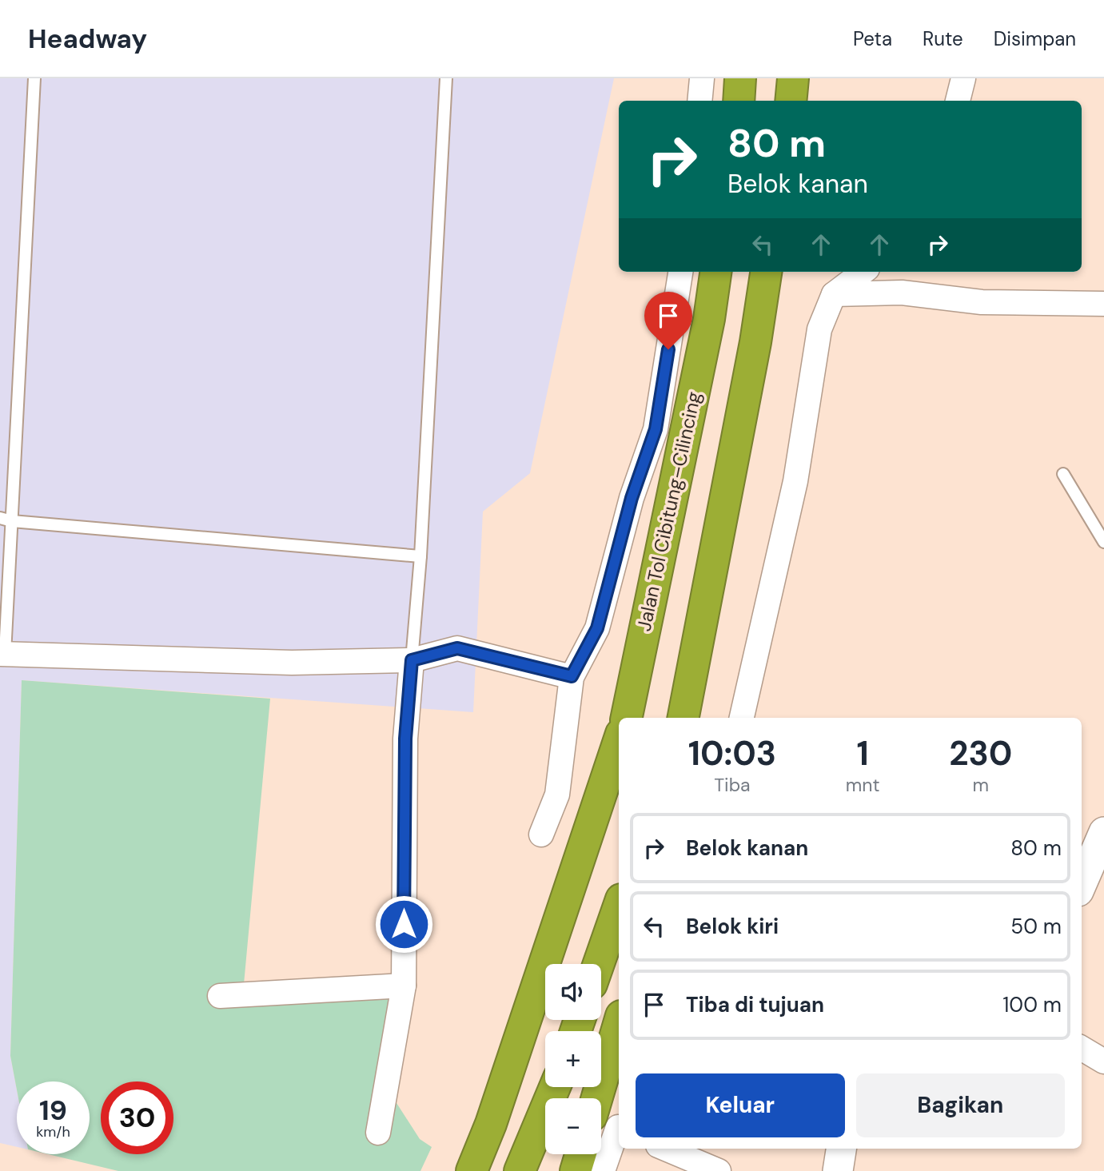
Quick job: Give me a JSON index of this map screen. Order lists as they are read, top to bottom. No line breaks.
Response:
{"streets":{"highway":["Jalan Tol Cibitung–Cilincing"]},"page":{"header":"Headway","nav":["Peta","Rute","Disimpan"],"turn":["80 m","Belok kanan"],"eta":["10:03","Tiba","1","mnt","230","m"],"list":[{"name":"Belok kanan","value":"80 m"},{"name":"Belok kiri","value":"50 m"},{"name":"Tiba di tujuan","value":"100 m"}],"map_buttons":["+","−"],"buttons":["Keluar","Bagikan"],"speed":"19 km/h","limit":"30"}}
